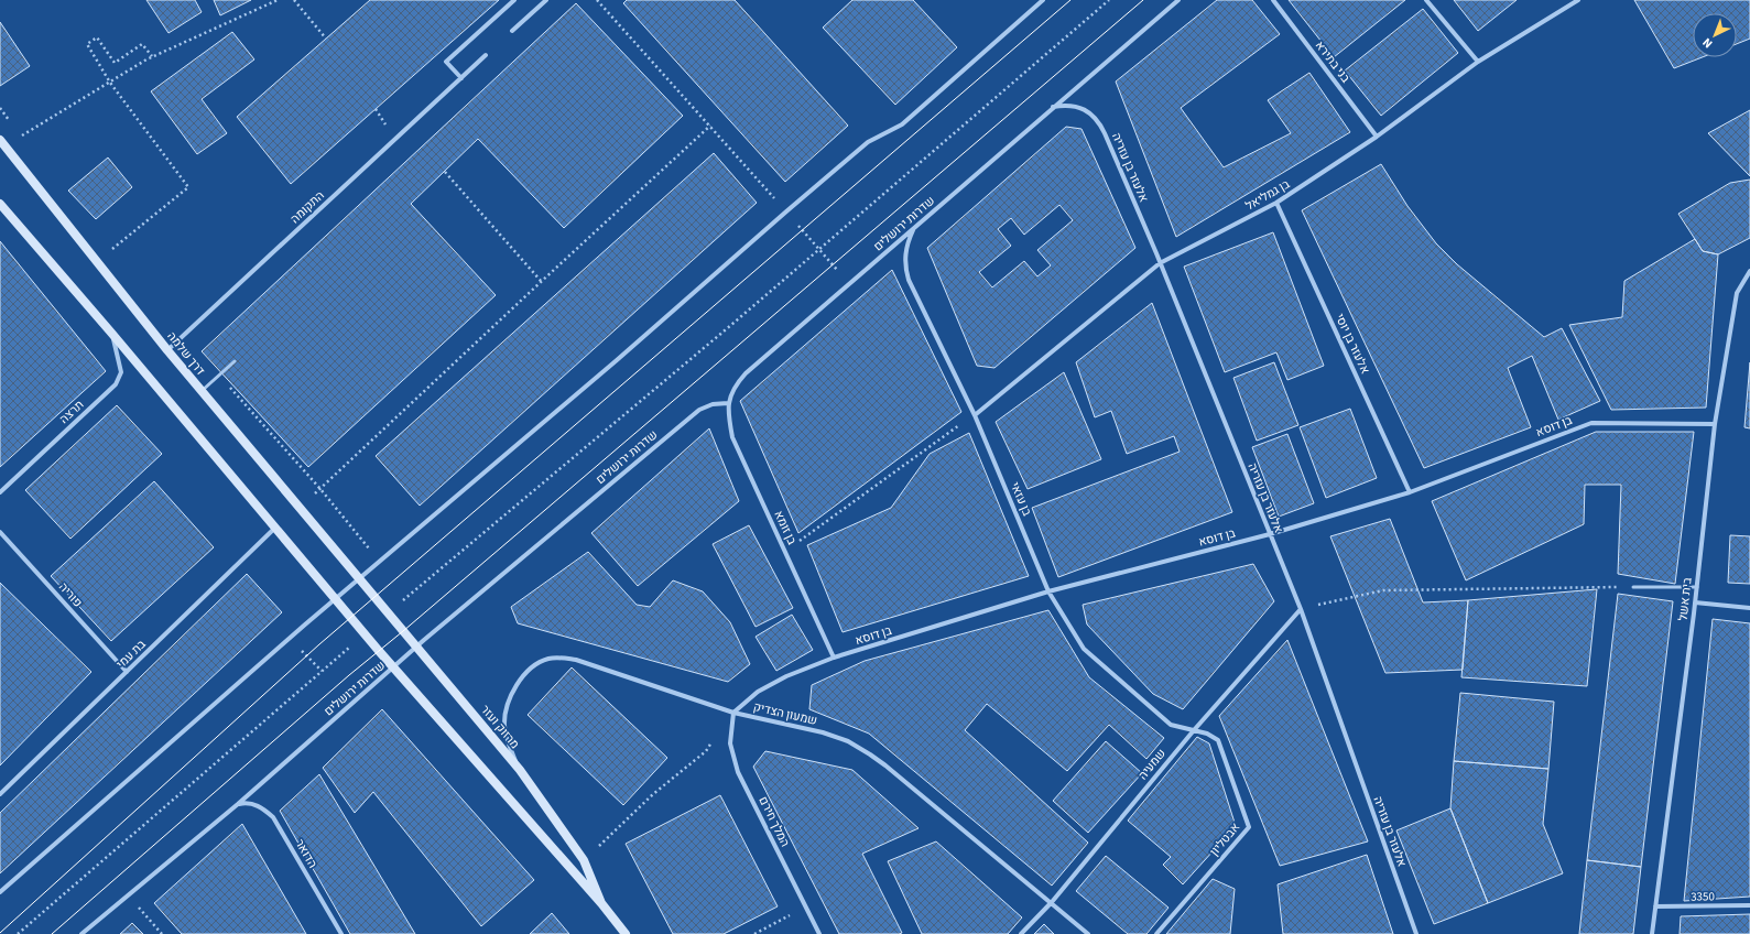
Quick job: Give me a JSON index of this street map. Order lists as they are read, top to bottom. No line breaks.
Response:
{"streets":{"main road":["דרך שלמה","מרזוק ועזר"],"street":["בני בתירא","אלעזר בן עזריה","בן גמליאל","התקומה","שדרות ירושלים","אלעזר בן יוסי","תרצה","בן דוסא","בן עזאי","בן זומא","פוריה","בית אשל","בת עמי","שמעון הצדיק","שמעיה","המלך חירם","אבטליון","הדואר","3350"]},"crossings":[["בני בתירא","בן גמליאל"],["אלעזר בן עזריה","בן גמליאל"],["אלעזר בן עזריה","שדרות ירושלים"],["אלעזר בן עזריה","בן דוסא"],["אלעזר בן עזריה","שמעיה"],["בן גמליאל","אלעזר בן יוסי"],["בן גמליאל","בן עזאי"],["התקומה","דרך שלמה"],["שדרות ירושלים","בן עזאי"],["שדרות ירושלים","בן זומא"],["שדרות ירושלים","מרזוק ועזר"],["שדרות ירושלים","הדואר"],["אלעזר בן יוסי","בן דוסא"],["דרך שלמה","מרזוק ועזר"],["בן דוסא","בן עזאי"],["בן דוסא","בן זומא"],["בן דוסא","בית אשל"],["בן דוסא","שמעון הצדיק"],["בן דוסא","המלך חירם"],["בן עזאי","שמעיה"],["בן עזאי","אבטליון"],["פוריה","בת עמי"],["בית אשל","3350"],["שמעון הצדיק","מרזוק ועזר"],["שמעון הצדיק","שמעיה"],["שמעון הצדיק","המלך חירם"],["שמעיה","אבטליון"]],"north":"bottom left"}
